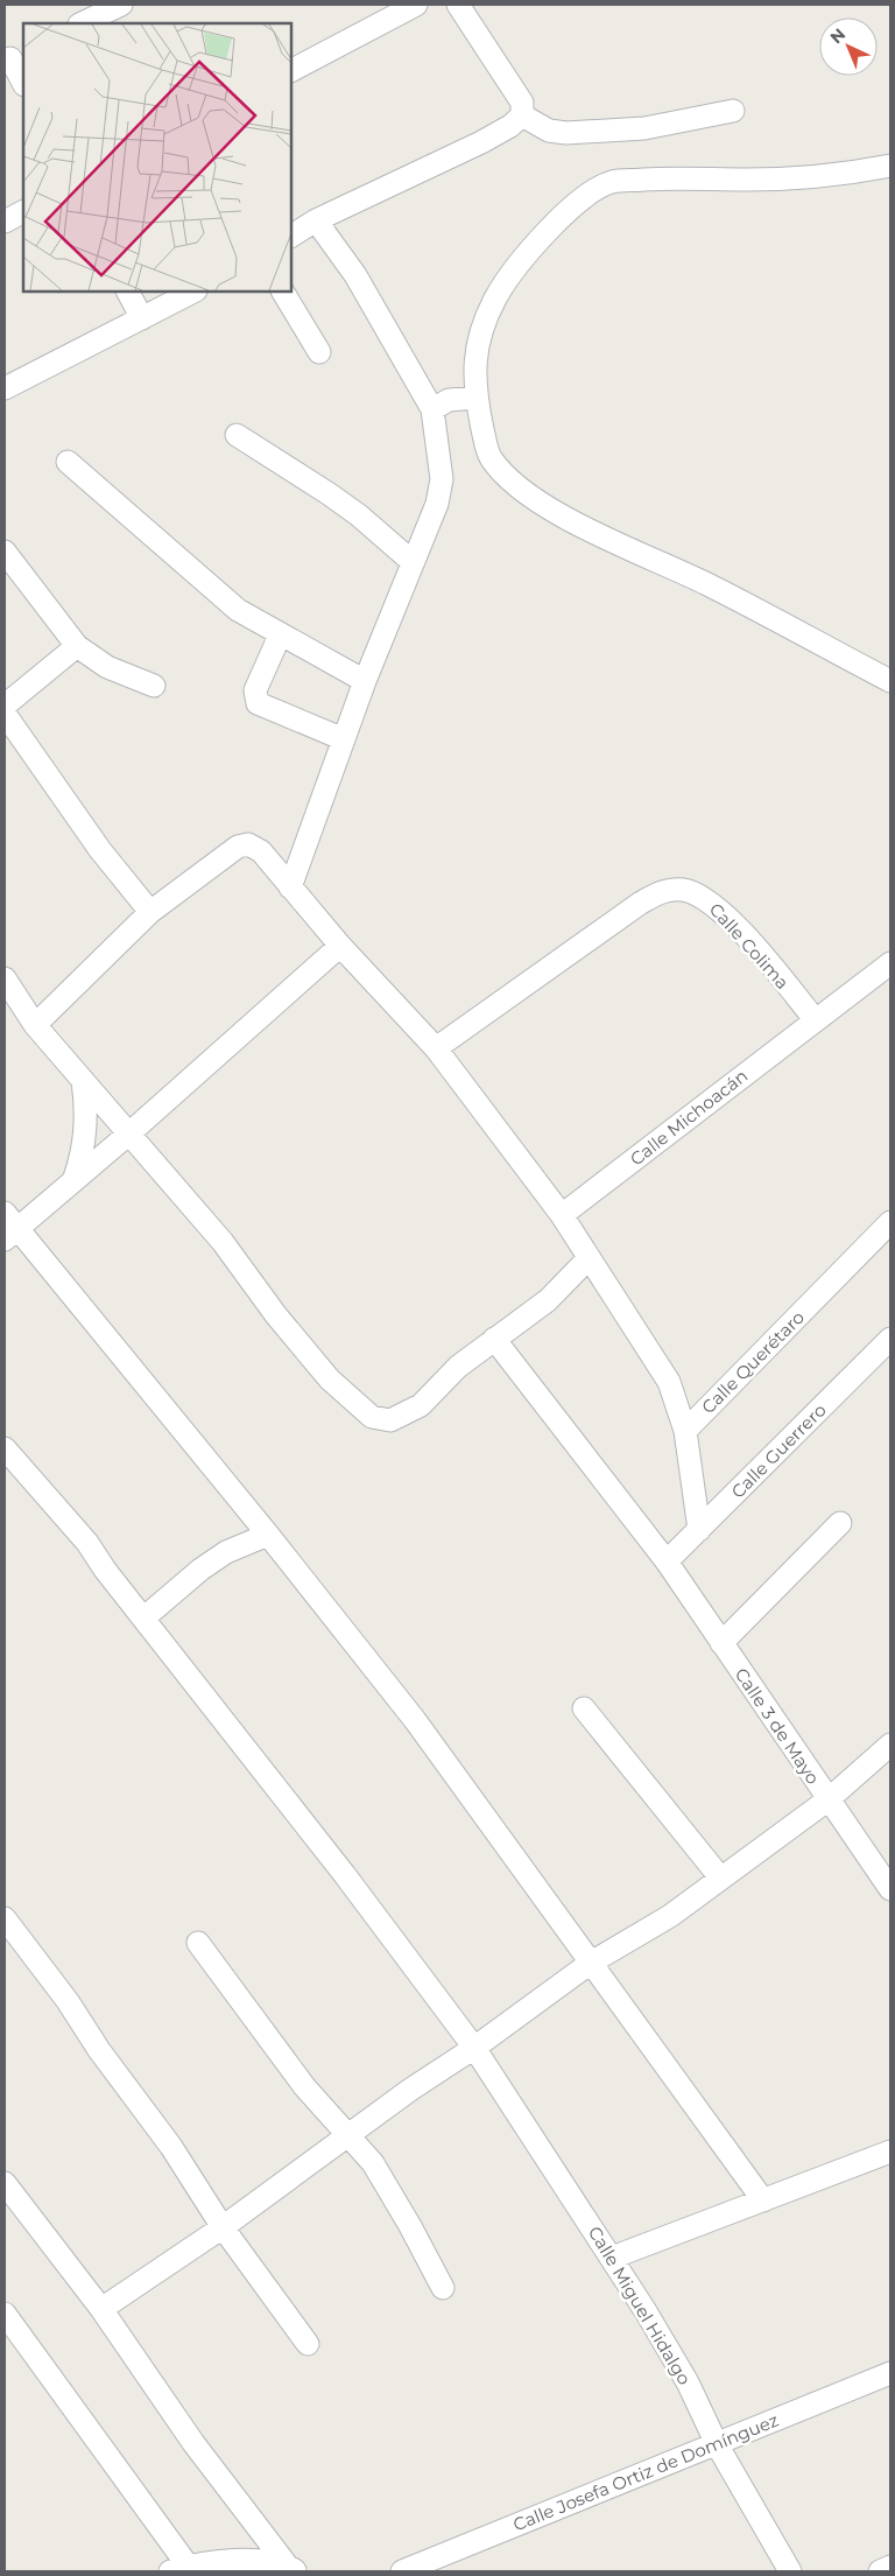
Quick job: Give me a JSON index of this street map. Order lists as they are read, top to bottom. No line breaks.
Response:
{"streets":{"street":["Calle Colima","Calle Michoacán","Calle Querétaro","Calle Guerrero","Calle 3 de Mayo","Calle Miguel Hidalgo","Calle Josefa Ortiz de Domínguez"]},"crossings":[["Calle Colima","Calle Michoacán"],["Calle Guerrero","Calle 3 de Mayo"],["Calle Miguel Hidalgo","Calle Josefa Ortiz de Domínguez"]],"north":"top left"}
